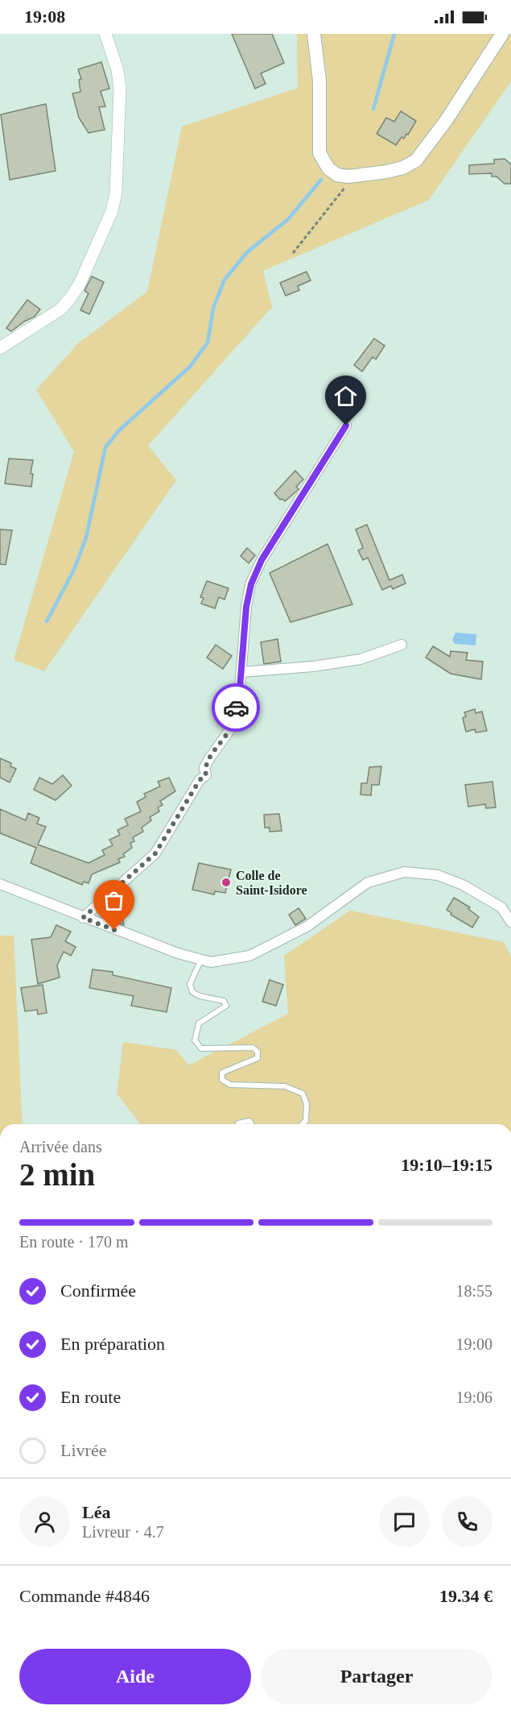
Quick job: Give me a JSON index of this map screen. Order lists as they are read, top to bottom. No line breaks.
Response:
{"places":["Colle de Saint-Isidore"],"page":{"status":"19:08","heading":["2 min","Arrivée dans","19:10–19:15"],"panel":["Léa","Livreur · 4.7","Commande #4846","19.34 €"],"bar":"En route · 170 m","list":[["Confirmée","18:55"],["En préparation","19:00"],["En route","19:06"],"Livrée"],"buttons":["Aide","Partager"]}}
